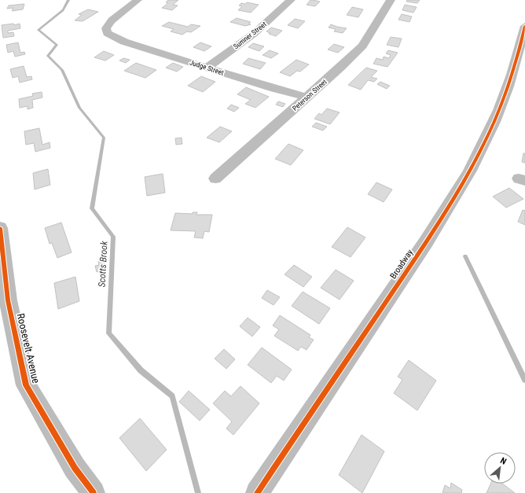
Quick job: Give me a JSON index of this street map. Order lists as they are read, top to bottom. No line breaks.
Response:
{"streets":{"street":["Sumner Street","Judge Street","Peterson Street","Broadway","Roosevelt Avenue"]},"crossings":[["Sumner Street","Judge Street"],["Judge Street","Peterson Street"]],"water":["Scotts Brook"],"north":"top right"}
